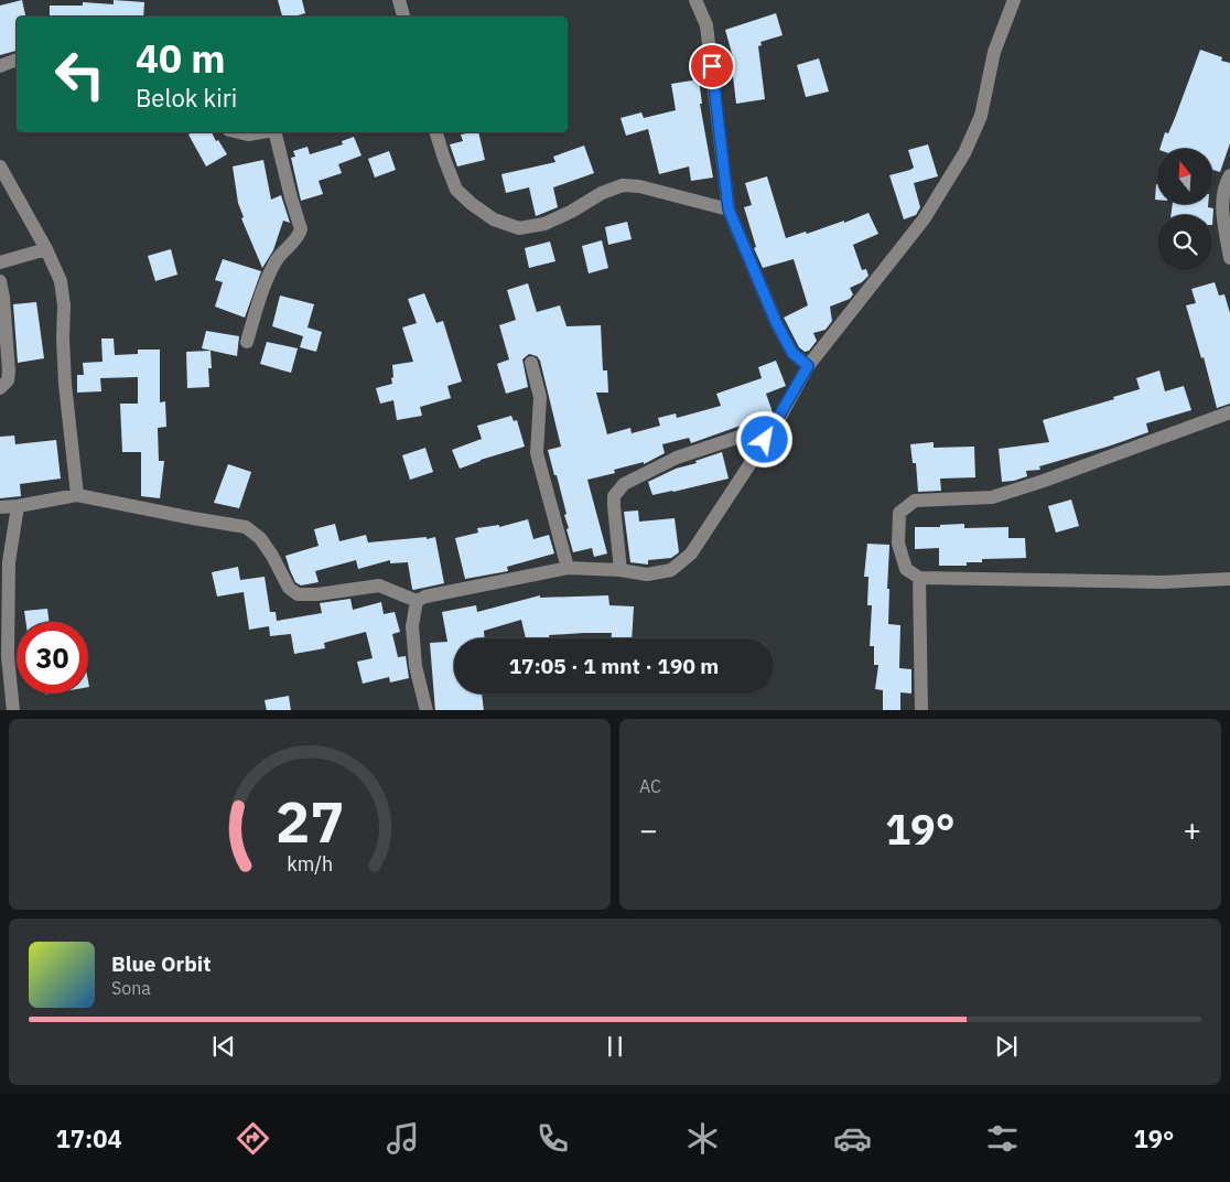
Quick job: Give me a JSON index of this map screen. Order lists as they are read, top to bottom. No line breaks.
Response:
{"north":"top","page":{"turn":["40 m","Belok kiri"],"limit":"30","trip":"17:05 · 1 mnt · 190 m","tile":"AC","heat":["−","19°","+"],"song":["Blue Orbit","Sona"],"tabs":["17:04","19°"],"gauge":["27","km/h"]}}
